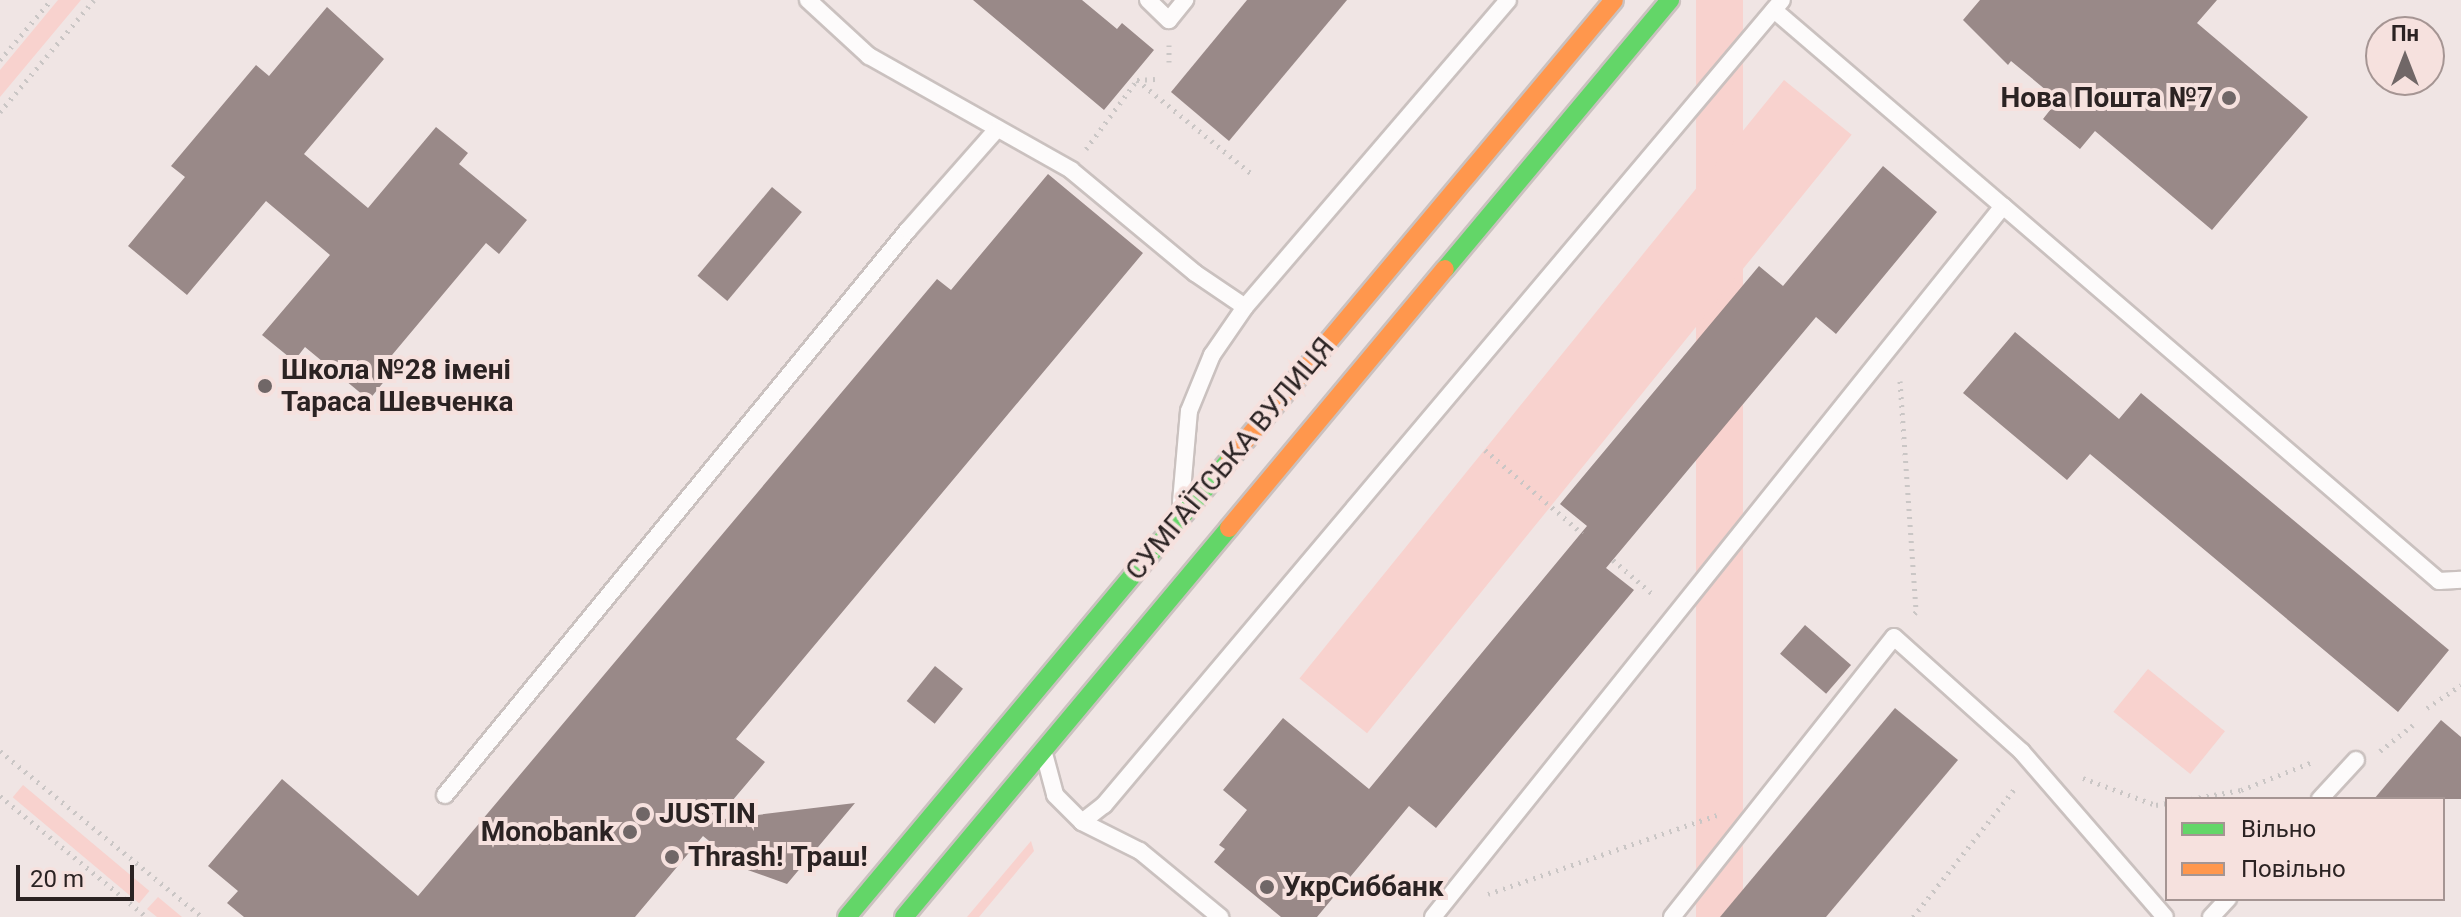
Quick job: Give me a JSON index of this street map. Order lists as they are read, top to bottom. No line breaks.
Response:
{"streets":{"main road":["СУМГАЇТСЬКА ВУЛИЦЯ"]},"places":["Нова Пошта №7","Школа №28 імені Тараса Шевченка","JUSTIN","Monobank","Thrash! Траш!","УкрСиббанк"],"legend":["Вільно","Повільно"],"scale_bar":"20 m","north":"top"}
